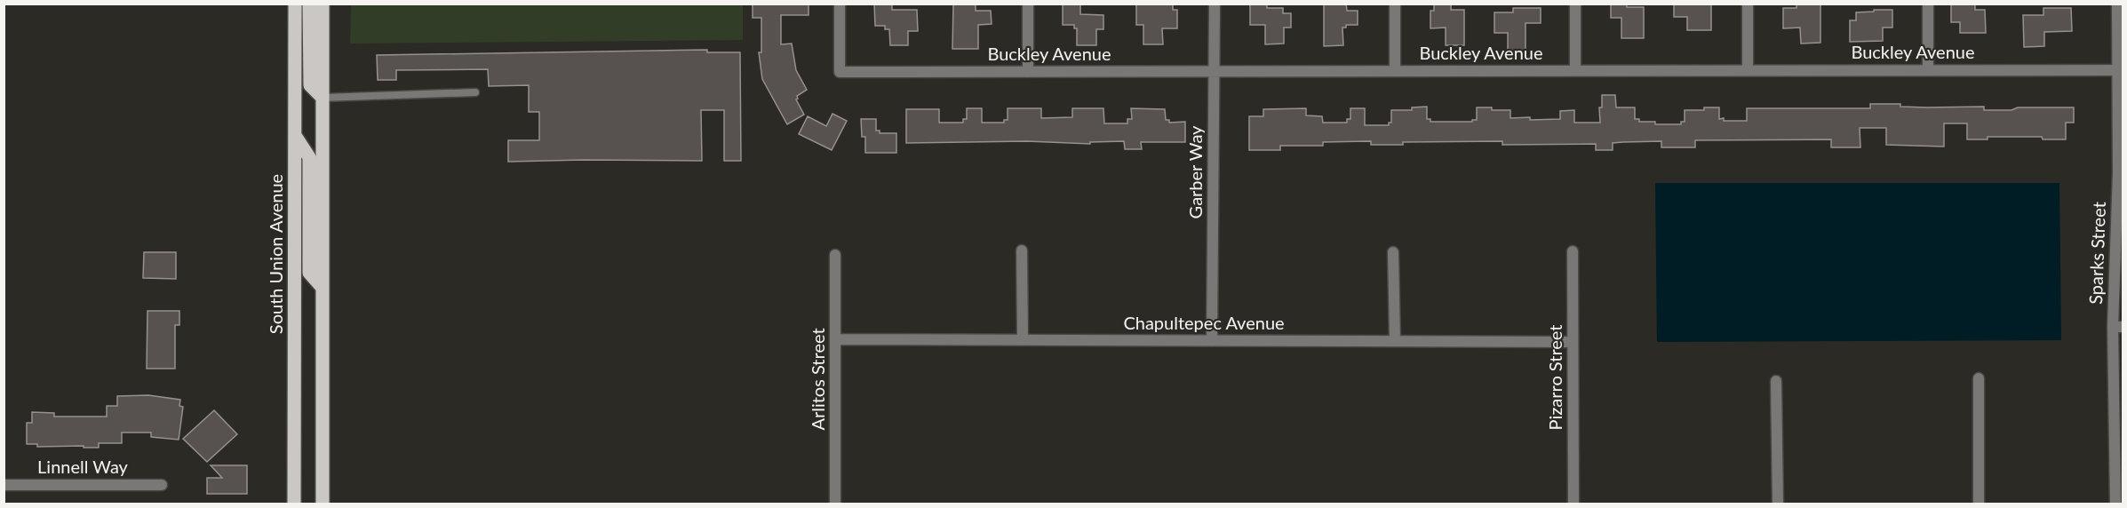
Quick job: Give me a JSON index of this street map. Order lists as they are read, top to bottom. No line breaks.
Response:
{"streets":{"main road":["South Union Avenue"],"street":["Buckley Avenue","Garber Way","Sparks Street","Chapultepec Avenue","Pizarro Street","Arlitos Street","Linnell Way"]},"crossings":[["Buckley Avenue","Garber Way"],["Buckley Avenue","Sparks Street"],["Garber Way","Chapultepec Avenue"],["Chapultepec Avenue","Pizarro Street"],["Chapultepec Avenue","Arlitos Street"]]}
